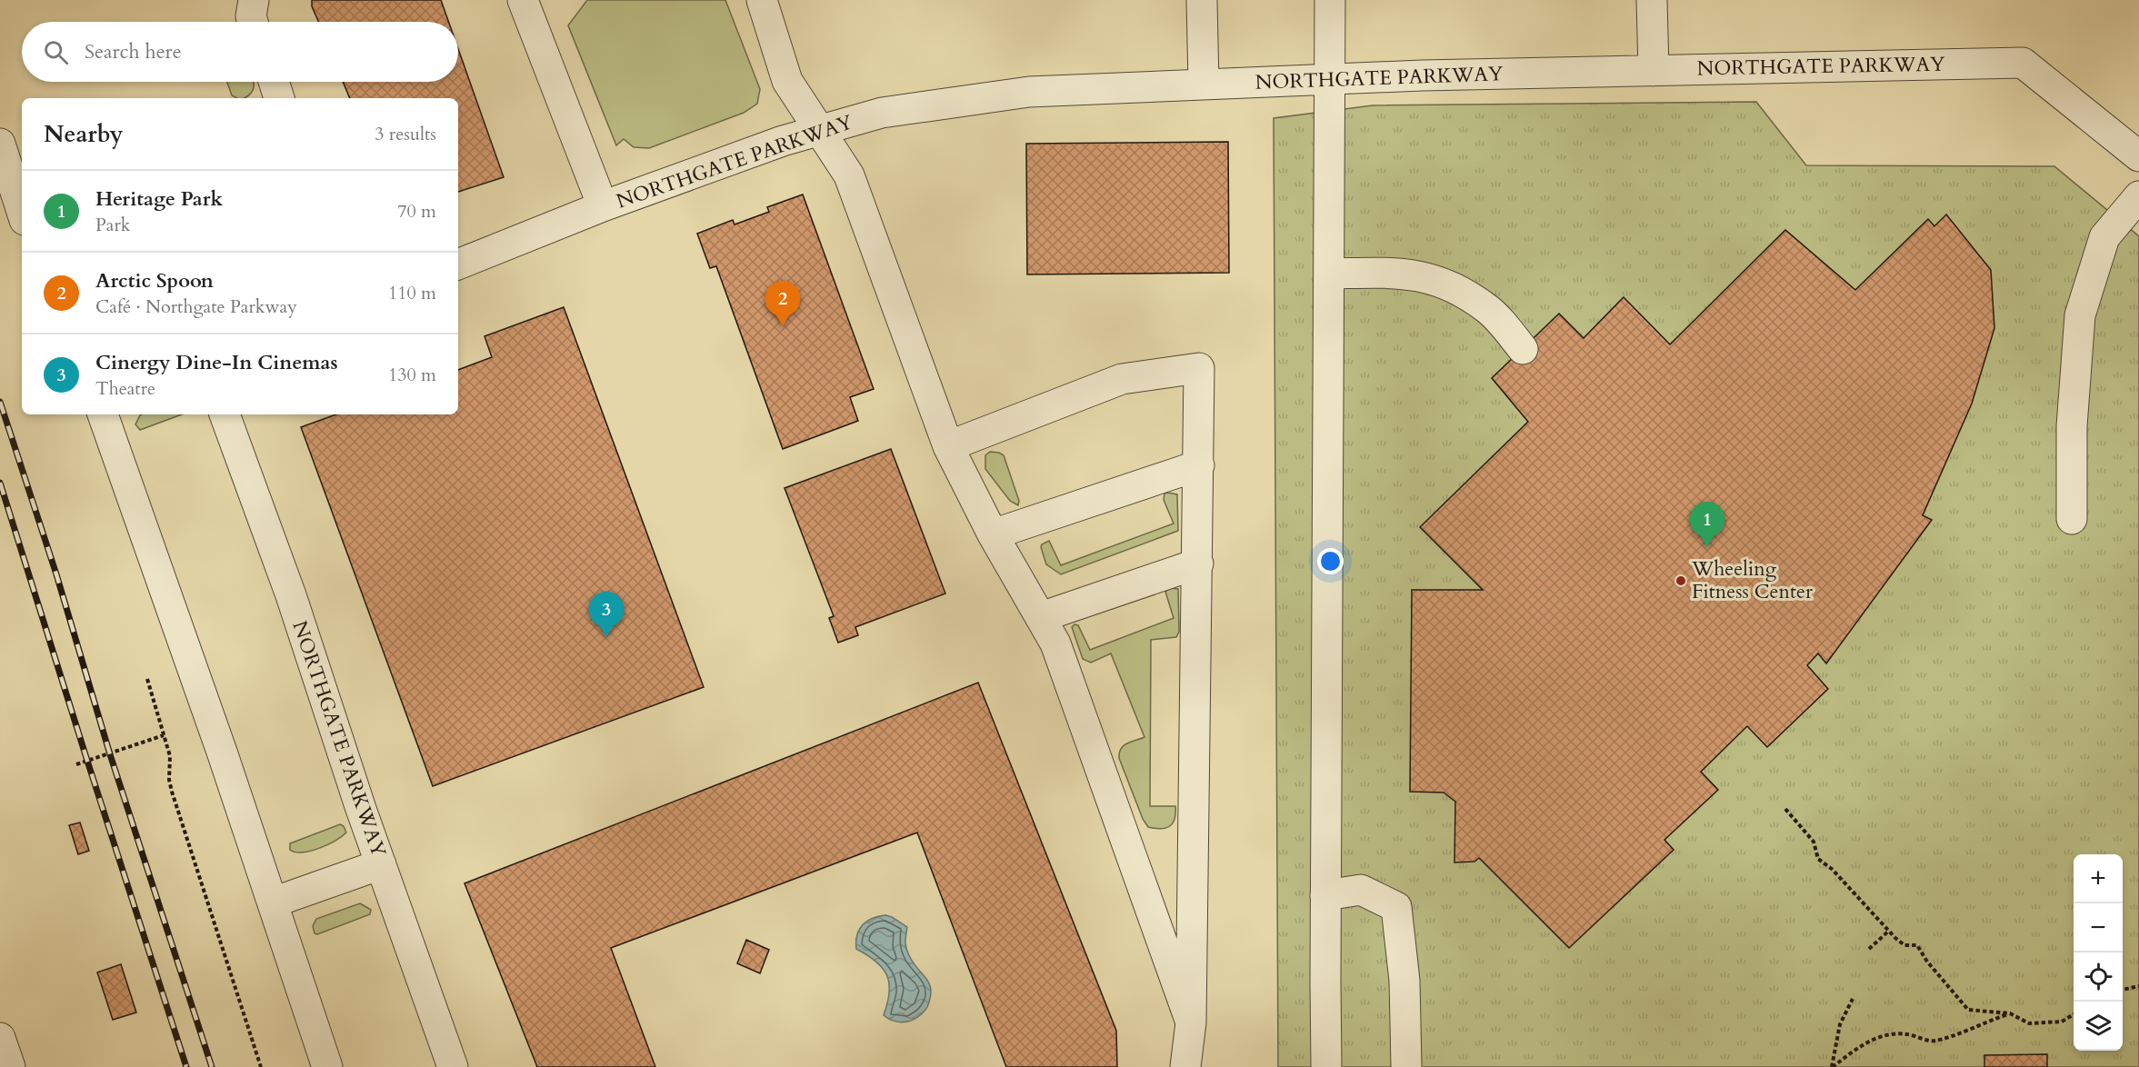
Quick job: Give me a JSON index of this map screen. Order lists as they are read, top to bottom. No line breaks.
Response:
{"streets":{"street":["NORTHGATE PARKWAY"]},"places":["Wheeling Fitness Center"],"page":{"search":"Search here","heading":["Nearby","3 results"],"list":[{"mark":"1","name":"Heritage Park","note":"Park","value":"70 m"},{"mark":"2","name":"Arctic Spoon","note":"Café · Northgate Parkway","value":"110 m"},{"mark":"3","name":"Cinergy Dine-In Cinemas","note":"Theatre","value":"130 m"}],"pins":["2","1","3"],"map_buttons":["+","−"]}}
